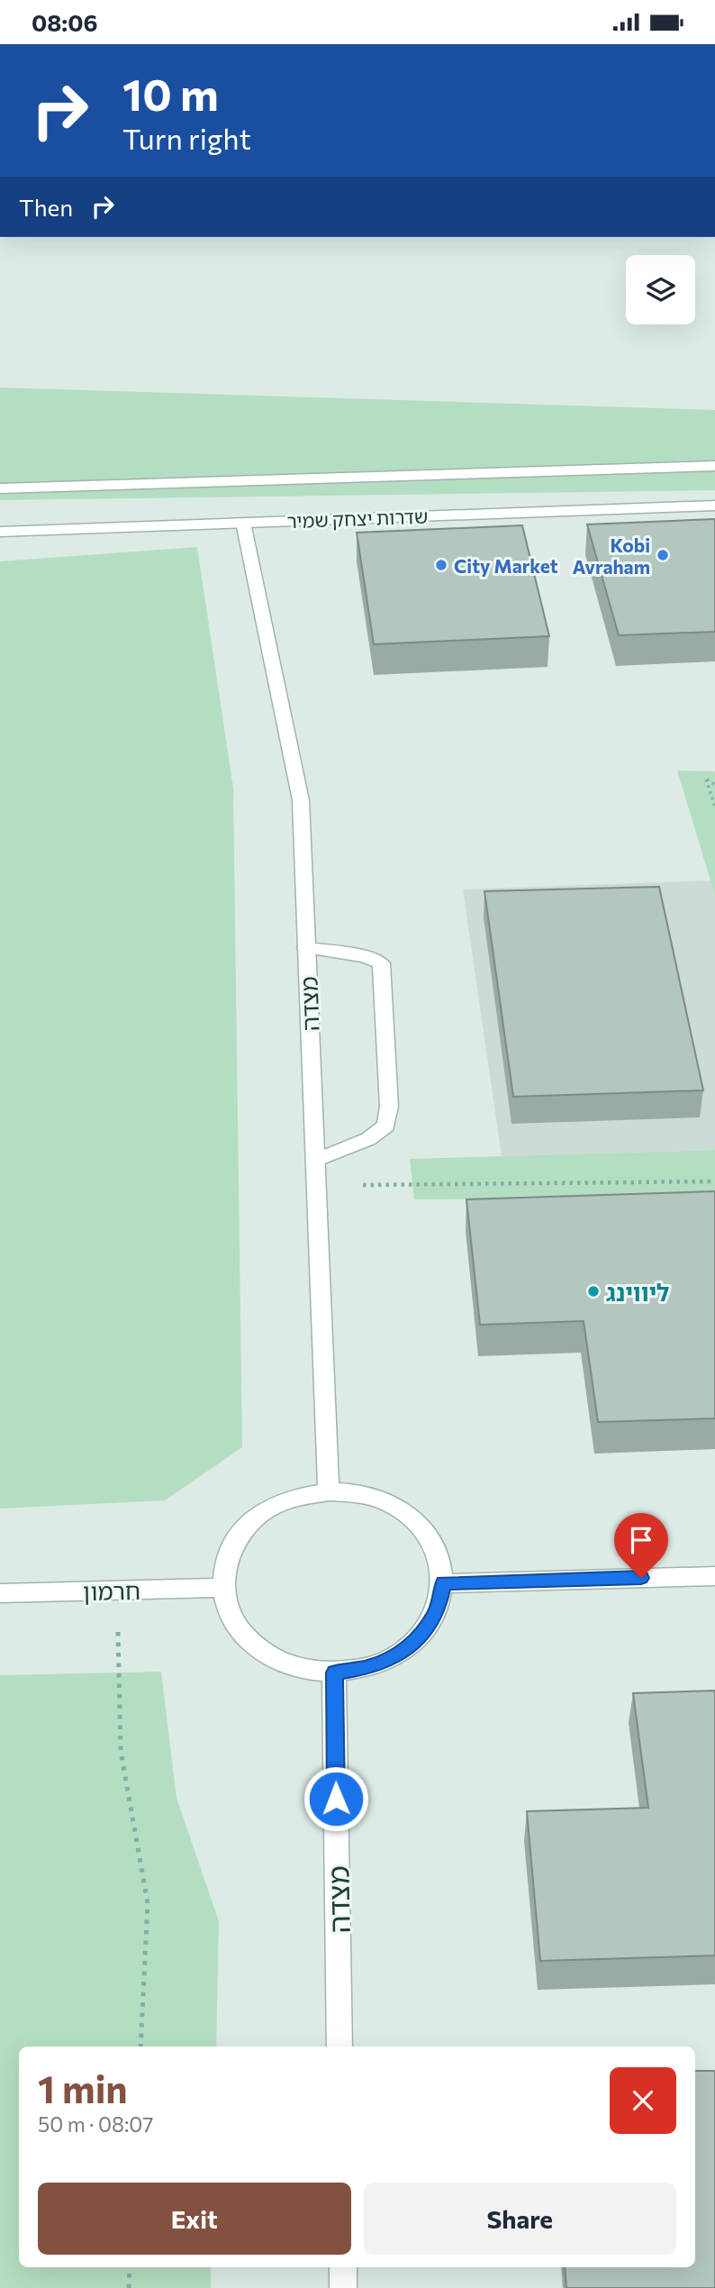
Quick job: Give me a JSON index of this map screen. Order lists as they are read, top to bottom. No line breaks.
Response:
{"streets":{"street":["שדרות יצחק שמיר","מצדה","חרמון"]},"crossings":[["שדרות יצחק שמיר","מצדה"],["מצדה","חרמון"]],"places":["Kobi Avraham","City Market","ליווינג"],"page":{"status":"08:06","turn":["10 m","Turn right"],"then":"Then","heading":["1 min","50 m · 08:07"],"buttons":["Exit","Share"]}}
